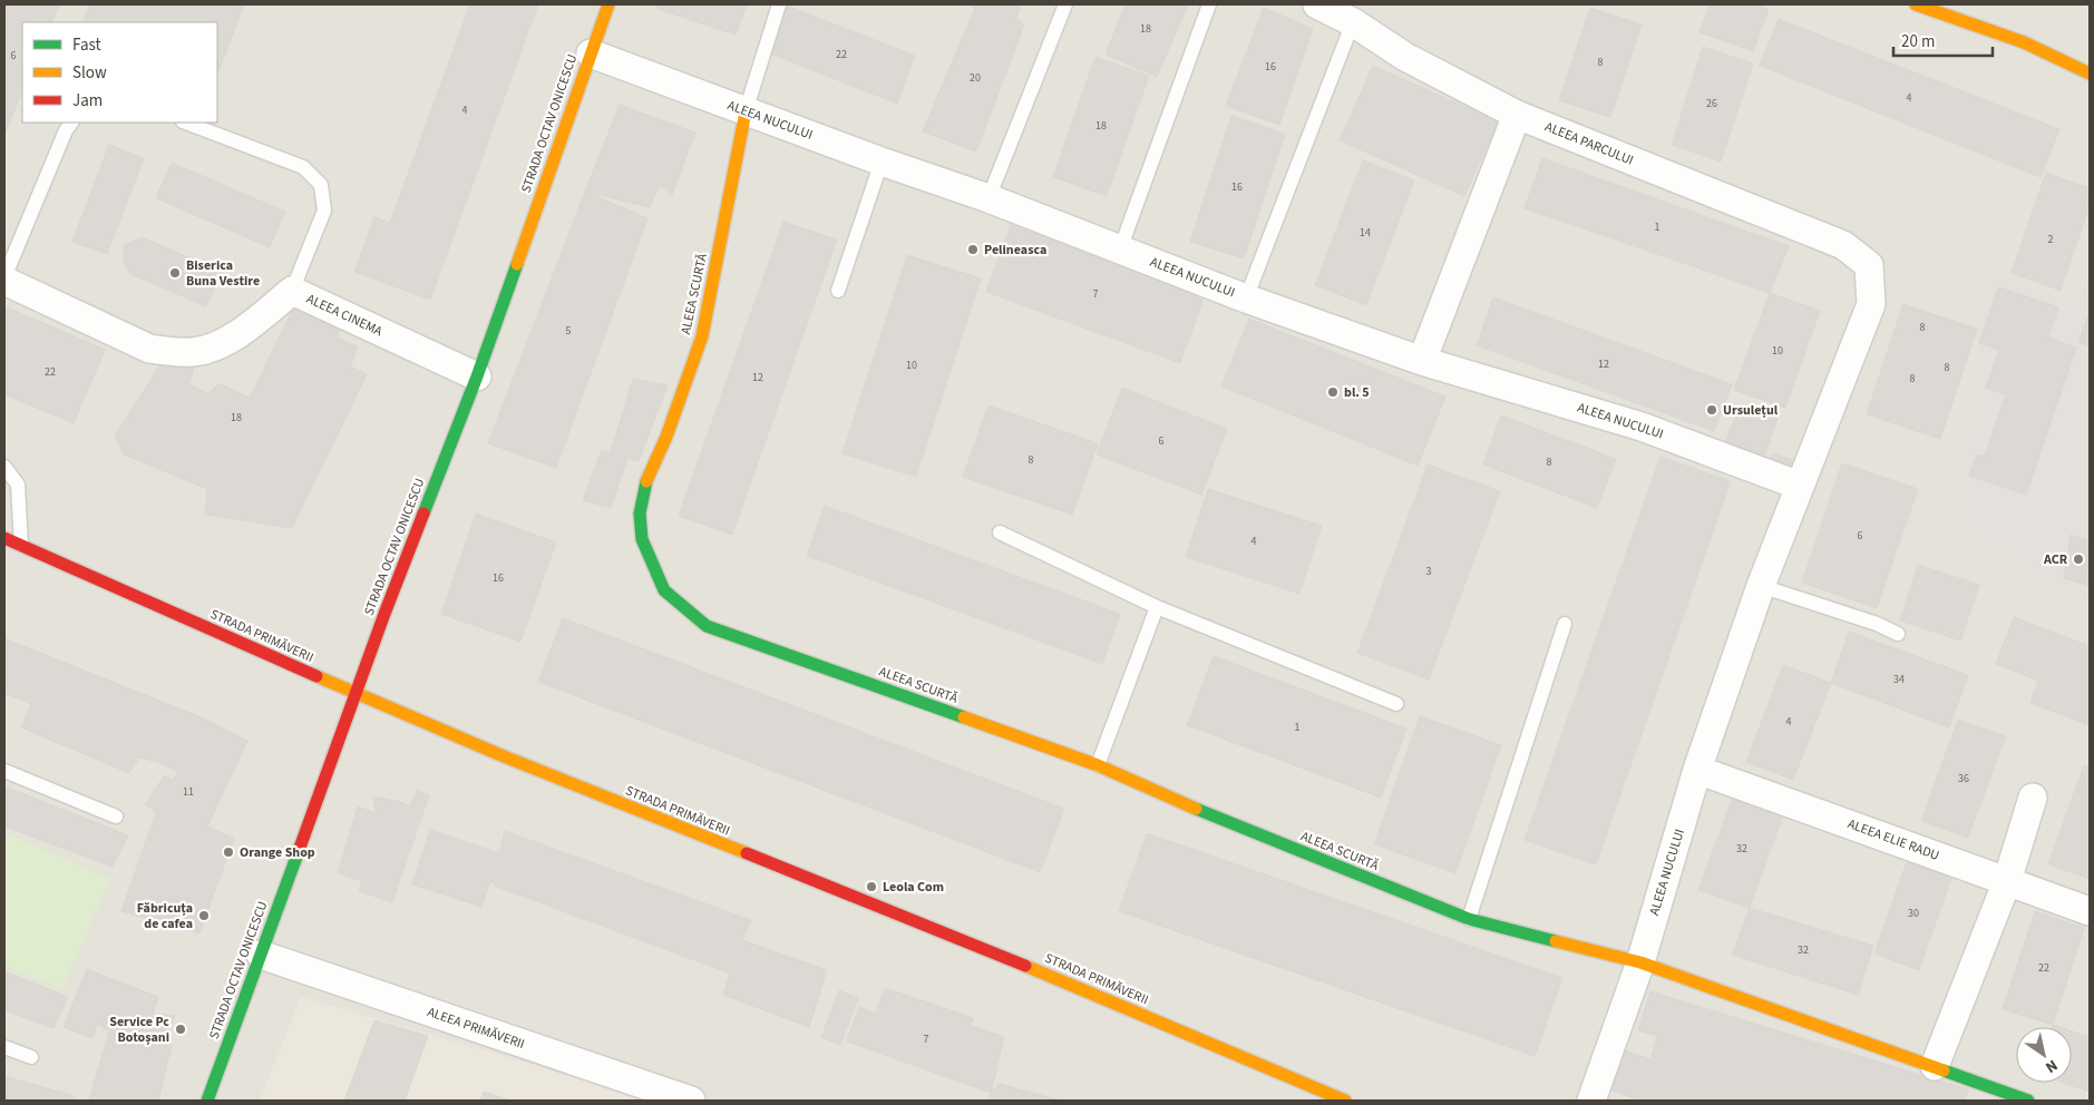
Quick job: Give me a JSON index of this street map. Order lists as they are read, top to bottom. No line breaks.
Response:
{"streets":{"street":["ALEEA NUCULUI","STRADA OCTAV ONICESCU","ALEEA PARCULUI","ALEEA SCURTĂ","ALEEA CINEMA","STRADA PRIMĂVERII","ALEEA ELIE RADU","ALEEA PRIMĂVERII"]},"crossings":[["ALEEA NUCULUI","STRADA OCTAV ONICESCU"],["ALEEA NUCULUI","ALEEA PARCULUI"],["ALEEA NUCULUI","ALEEA SCURTĂ"],["ALEEA NUCULUI","ALEEA ELIE RADU"],["STRADA OCTAV ONICESCU","ALEEA CINEMA"],["STRADA OCTAV ONICESCU","STRADA PRIMĂVERII"],["STRADA OCTAV ONICESCU","ALEEA PRIMĂVERII"]],"places":["Pelineasca","Biserica Buna Vestire","bl. 5","Ursulețul","ACR","Orange Shop","Leola Com","Făbricuța de cafea","Service Pc Botoșani"],"house_numbers":["18","22","6","8","16","20","4","26","4","18","16","1","14","2","7","8","5","10","12","10","8","22","12","8","18","6","8","8","6","4","3","16","34","4","1","36","11","32","30","32","22","7"],"legend":["Fast","Slow","Jam"],"scale_bar":"20 m","north":"bottom right"}
